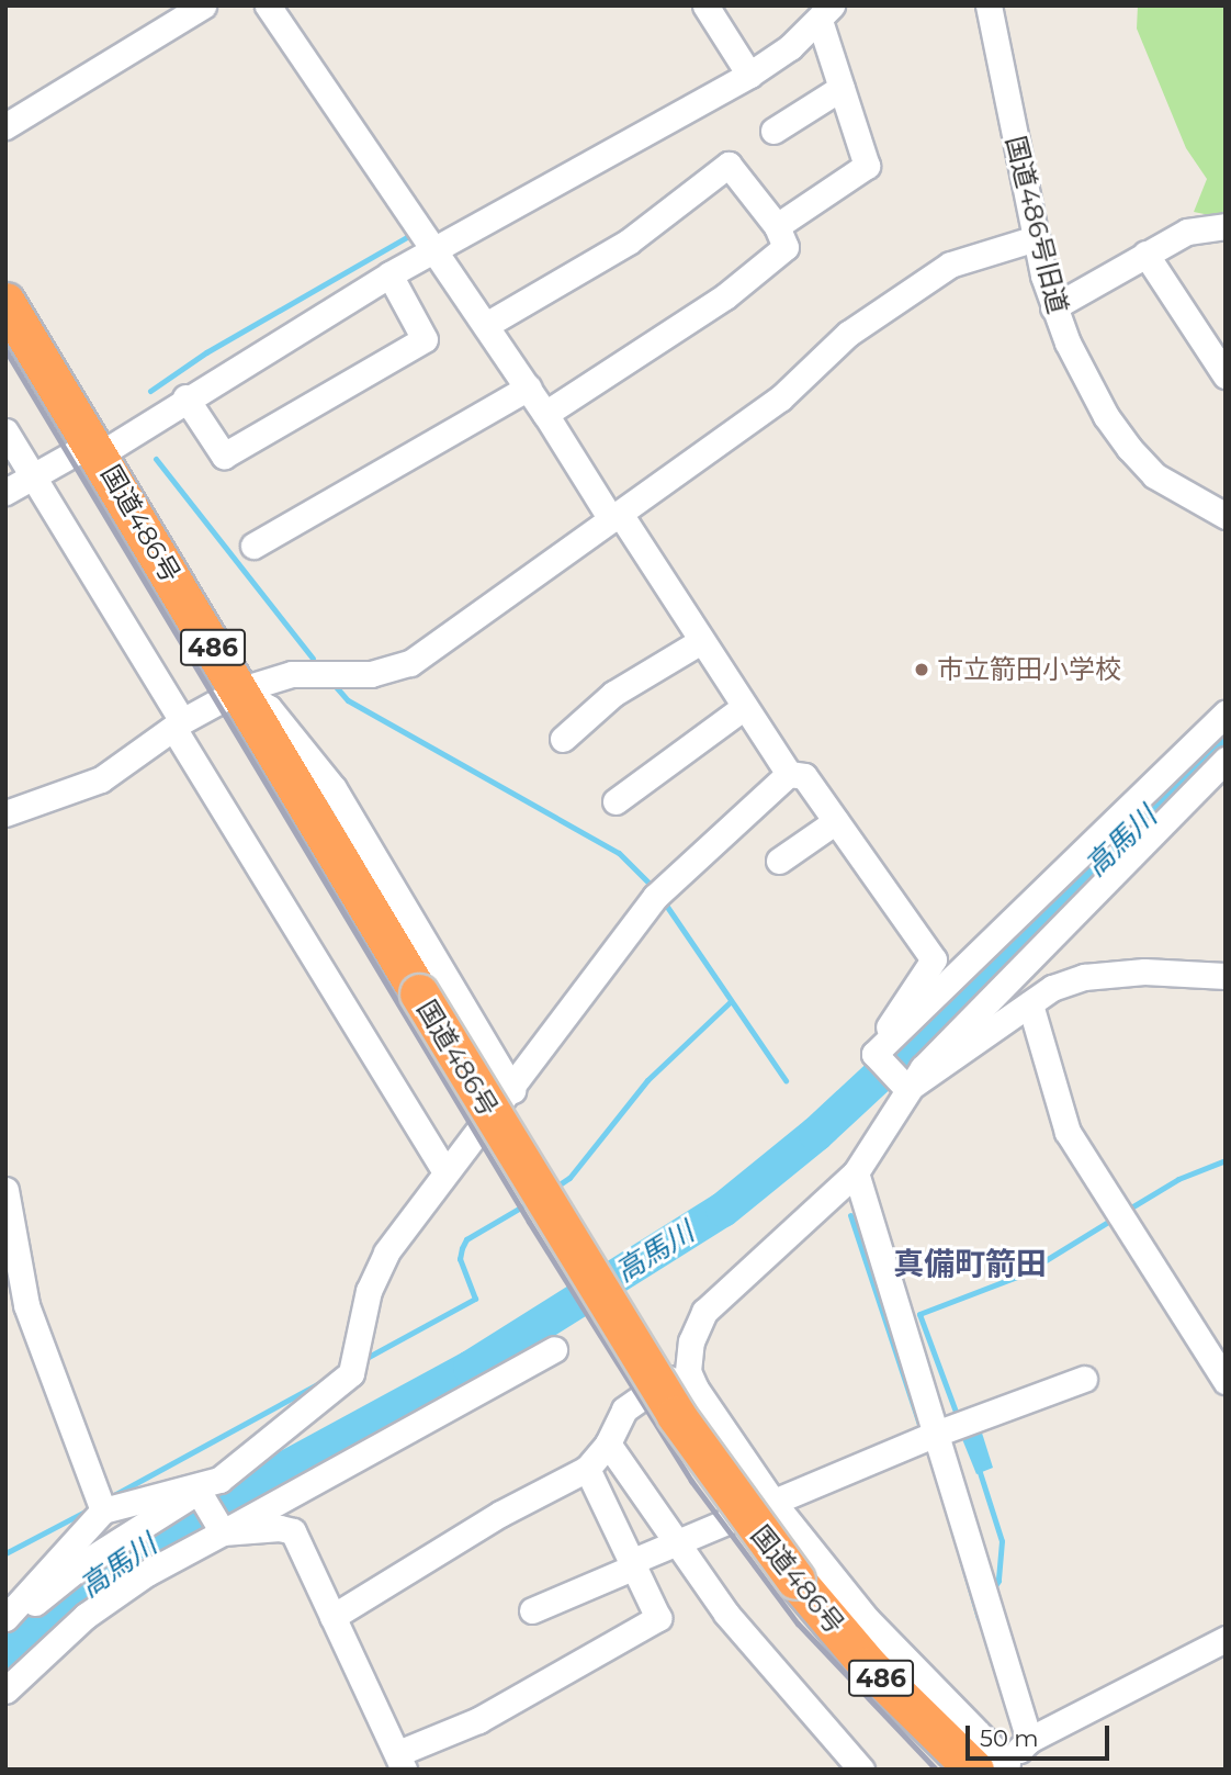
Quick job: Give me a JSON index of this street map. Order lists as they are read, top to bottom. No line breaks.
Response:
{"streets":{"highway":["国道486号","486"],"street":["国道486号旧道"]},"districts":["真備町箭田"],"water":["高馬川"],"places":["市立箭田小学校"],"scale_bar":"50 m"}
